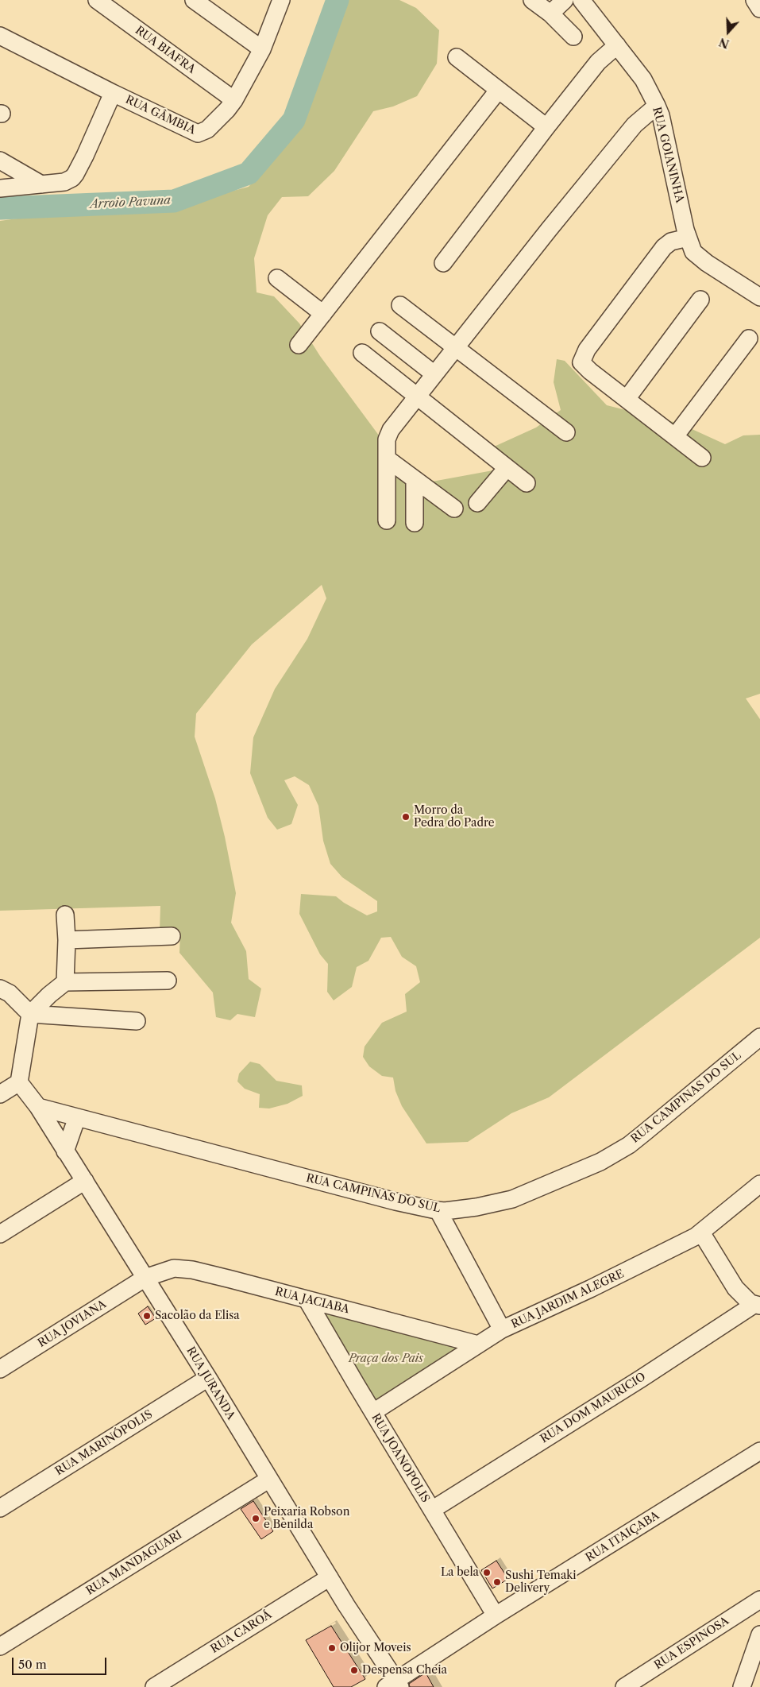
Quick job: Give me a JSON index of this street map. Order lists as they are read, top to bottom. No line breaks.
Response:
{"streets":{"street":["RUA BIAFRA","RUA GÂMBIA","RUA GOIANINHA","RUA CAMPINAS DO SUL","RUA JARDIM ALEGRE","RUA JACIABA","RUA JOVIANA","RUA JURANDA","RUA DOM MAURICIO","RUA MARINÓPOLIS","RUA JOANOPOLIS","RUA ITAIÇABA","RUA MANDAGUARI","RUA CAROÁ","RUA ESPINOSA"]},"crossings":[["RUA BIAFRA","RUA GÂMBIA"],["RUA CAMPINAS DO SUL","RUA JURANDA"],["RUA JARDIM ALEGRE","RUA JACIABA"],["RUA JARDIM ALEGRE","RUA JOANOPOLIS"],["RUA JACIABA","RUA JOVIANA"],["RUA JACIABA","RUA JURANDA"],["RUA JACIABA","RUA JOANOPOLIS"],["RUA JOVIANA","RUA JURANDA"],["RUA JURANDA","RUA MARINÓPOLIS"],["RUA JURANDA","RUA ITAIÇABA"],["RUA JURANDA","RUA MANDAGUARI"],["RUA JURANDA","RUA CAROÁ"],["RUA DOM MAURICIO","RUA JOANOPOLIS"],["RUA JOANOPOLIS","RUA ITAIÇABA"]],"water":["Arroio Pavuna"],"parks":["Praça dos Pais"],"places":["Morro da Pedra do Padre","Sacolão da Elisa","Peixaria Robson e Benilda","La bela","Sushi Temaki Delivery","Olijor Moveis","Despensa Cheia"],"scale_bar":"50 m","north":"bottom"}
